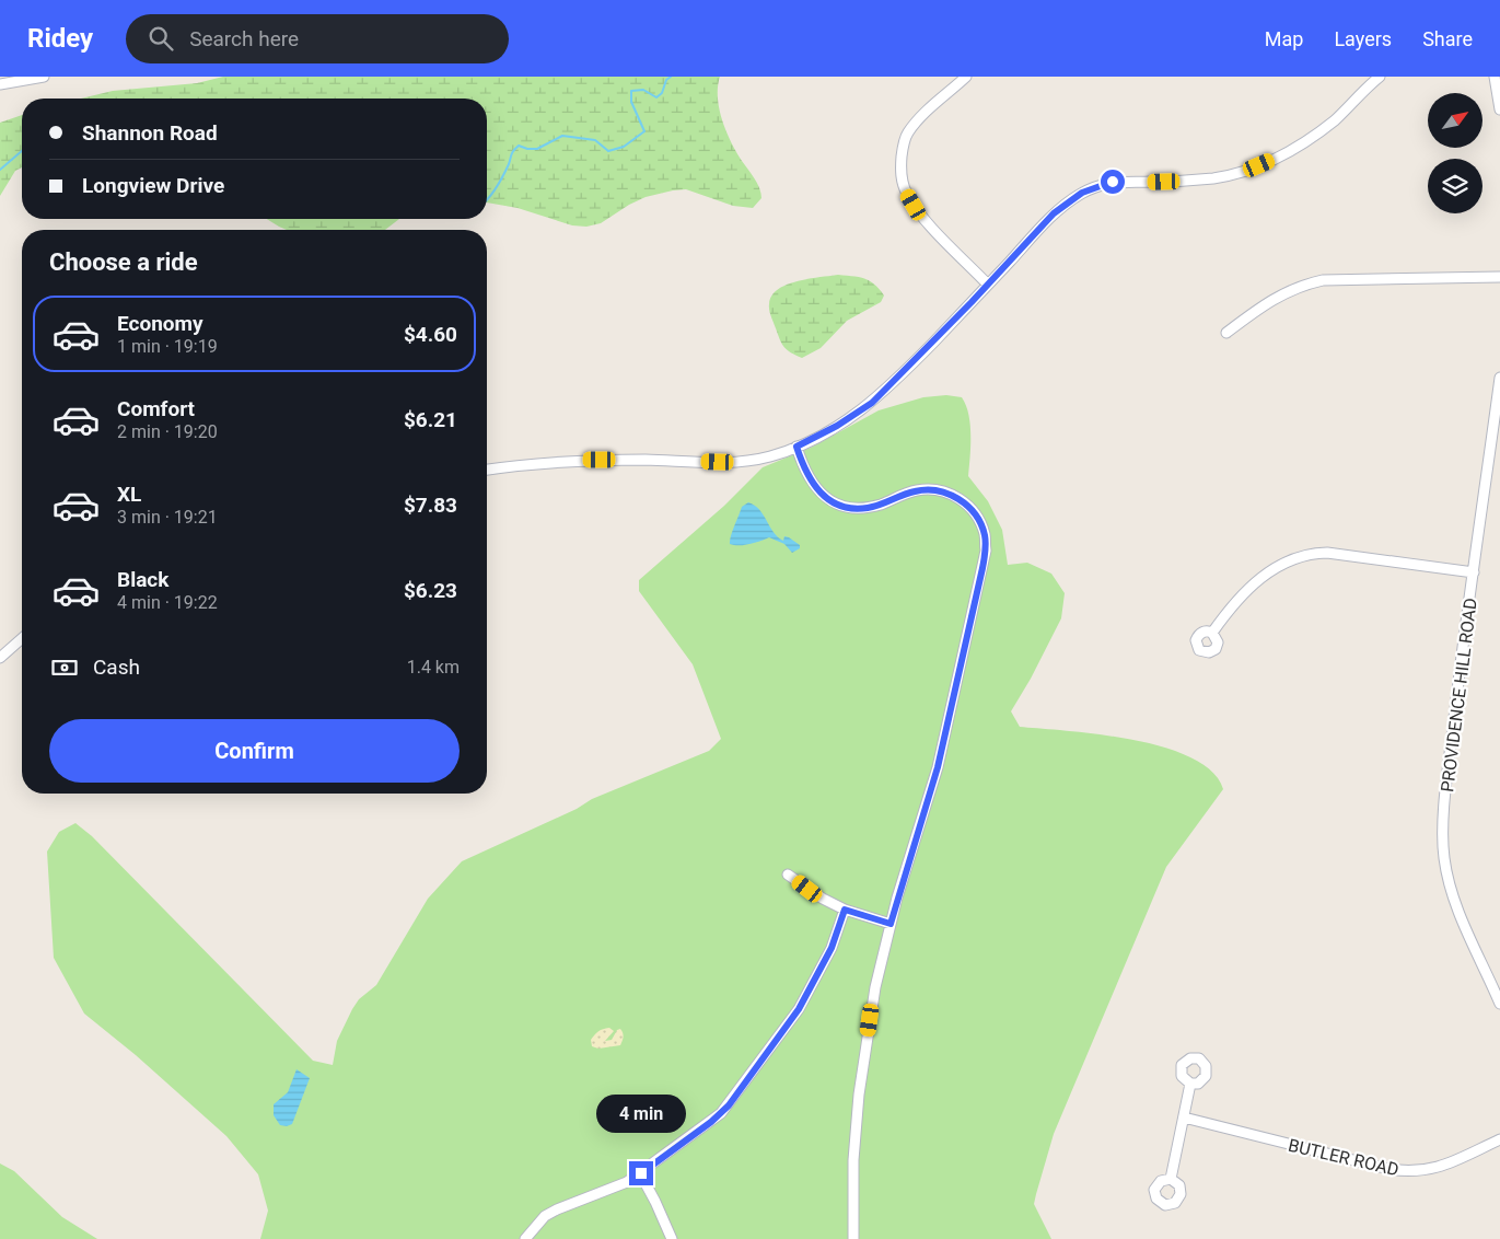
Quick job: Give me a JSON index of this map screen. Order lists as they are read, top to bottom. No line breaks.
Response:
{"streets":{"street":["PROVIDENCE HILL ROAD","BUTLER ROAD"]},"north":"top right","page":{"header":"Ridey","search":"Search here","nav":["Map","Layers","Share"],"banner":["Shannon Road","Longview Drive"],"heading":"Choose a ride","list":[{"name":"Economy","note":"1 min · 19:19","value":"$4.60"},{"name":"Comfort","note":"2 min · 19:20","value":"$6.21"},{"name":"XL","note":"3 min · 19:21","value":"$7.83"},{"name":"Black","note":"4 min · 19:22","value":"$6.23"}],"pay":["Cash","1.4 km"],"buttons":"Confirm","bubble":"4 min"}}
